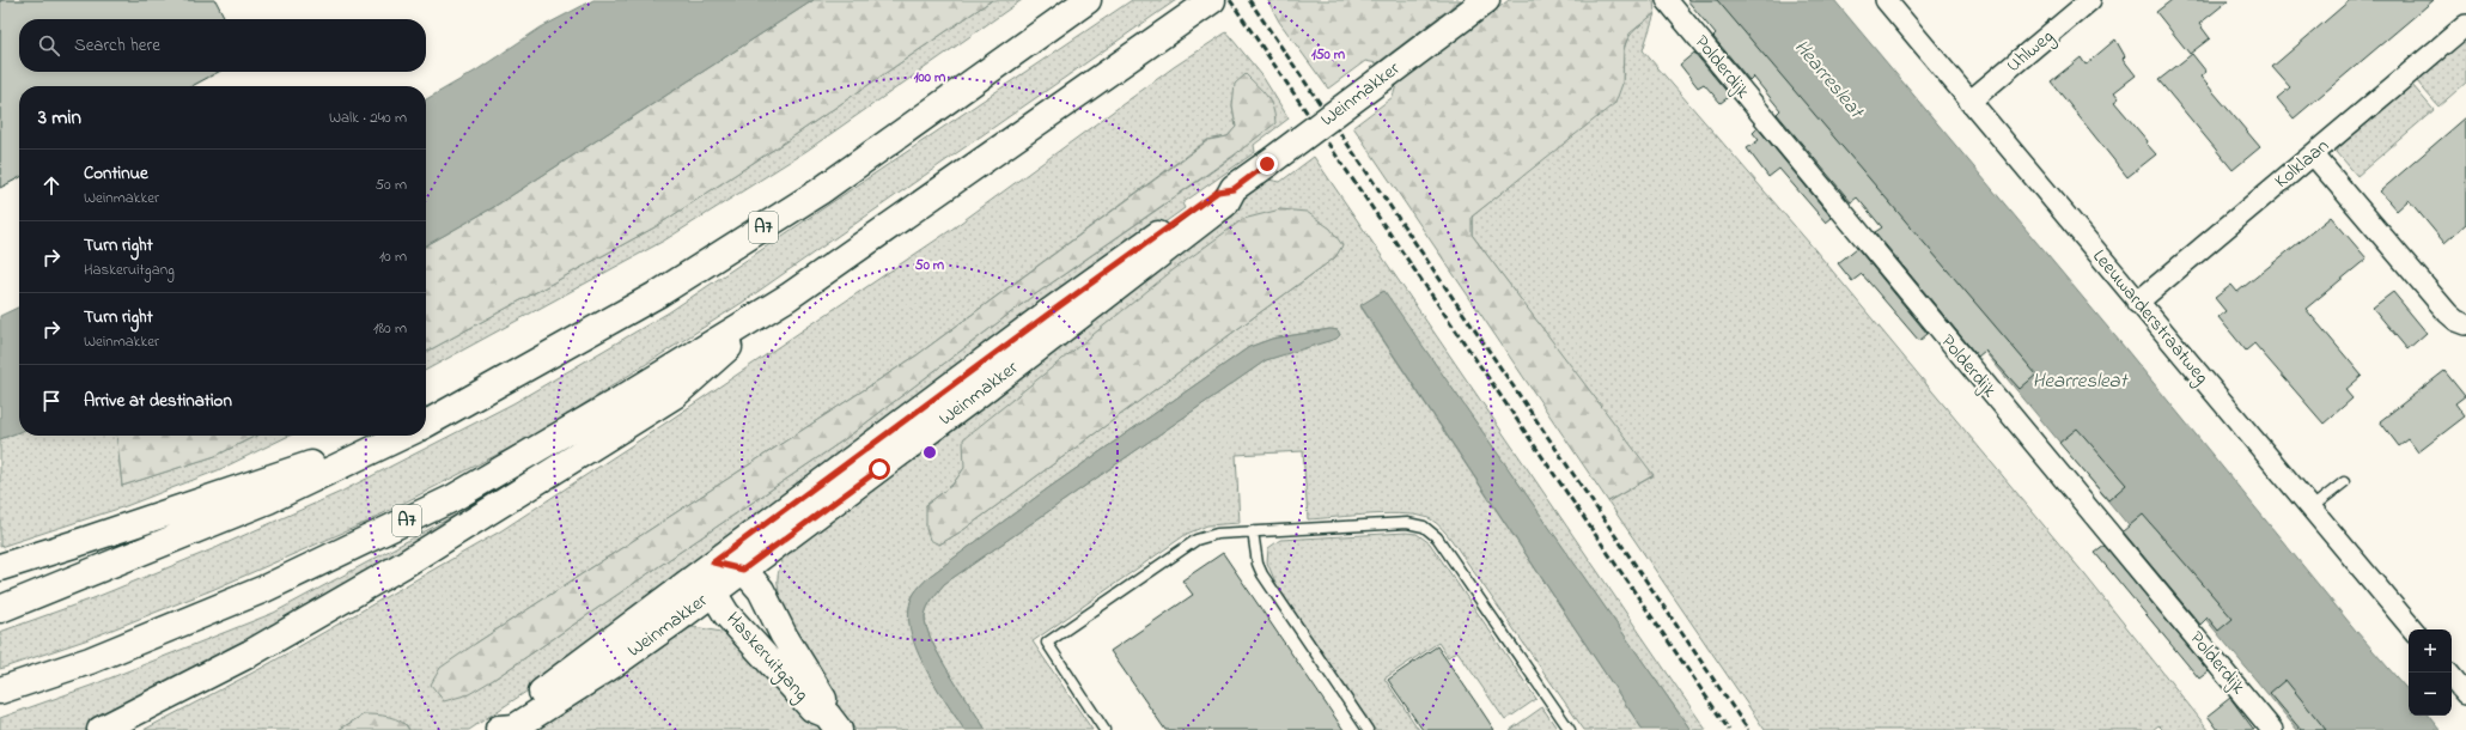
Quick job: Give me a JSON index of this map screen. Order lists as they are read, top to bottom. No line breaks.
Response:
{"streets":{"main road":["Weinmakker","A7","Haskeruitgang"],"street":["Uhlweg","Polderdijk","Kolklaan","Leeuwarderstraatweg"]},"crossings":[["Uhlweg","Leeuwarderstraatweg"],["Weinmakker","Haskeruitgang"],["Kolklaan","Leeuwarderstraatweg"]],"water":["Hearresleat"],"page":{"search":"Search here","heading":["3 min","Walk · 240 m"],"list":[["Continue","Weinmakker","50 m"],["Turn right","Haskeruitgang","10 m"],["Turn right","Weinmakker","180 m"],"Arrive at destination"],"map_buttons":["+","−"]},"rings":["150 m","100 m","50 m"]}
